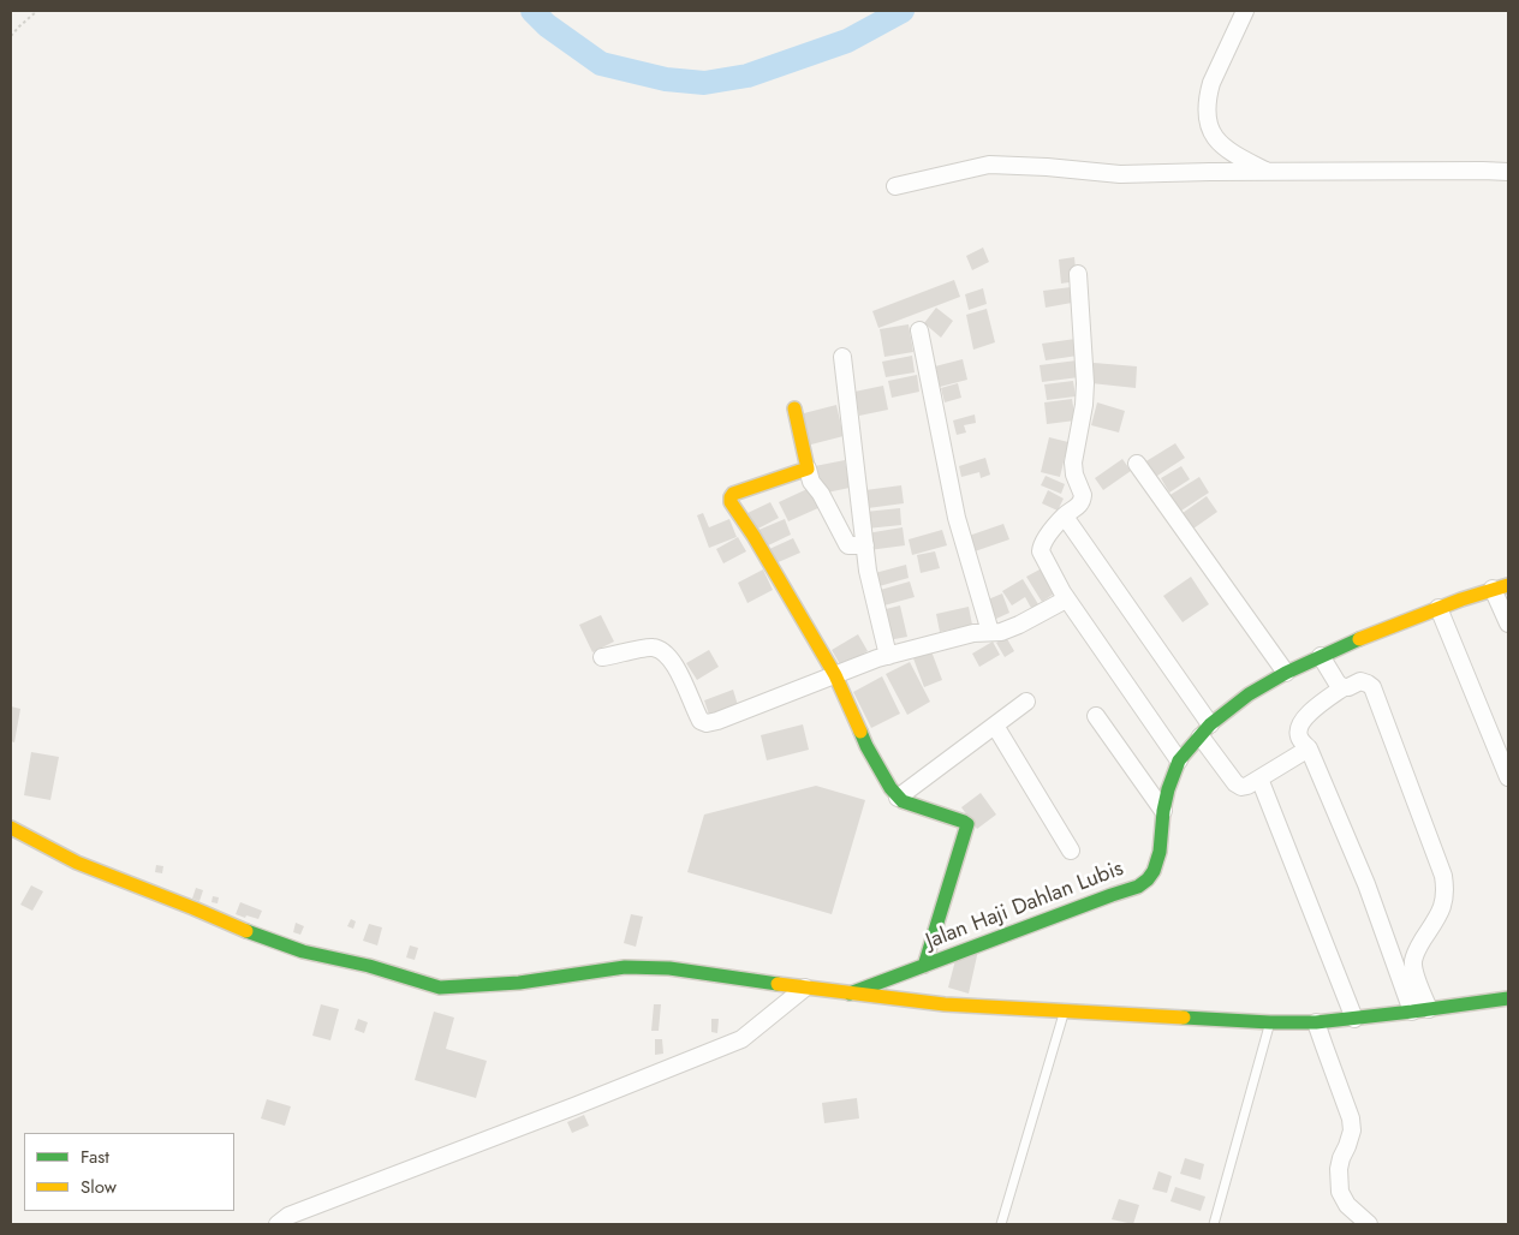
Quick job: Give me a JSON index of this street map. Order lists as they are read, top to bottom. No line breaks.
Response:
{"streets":{"main road":["Jalan Haji Dahlan Lubis"]},"legend":["Fast","Slow"]}
